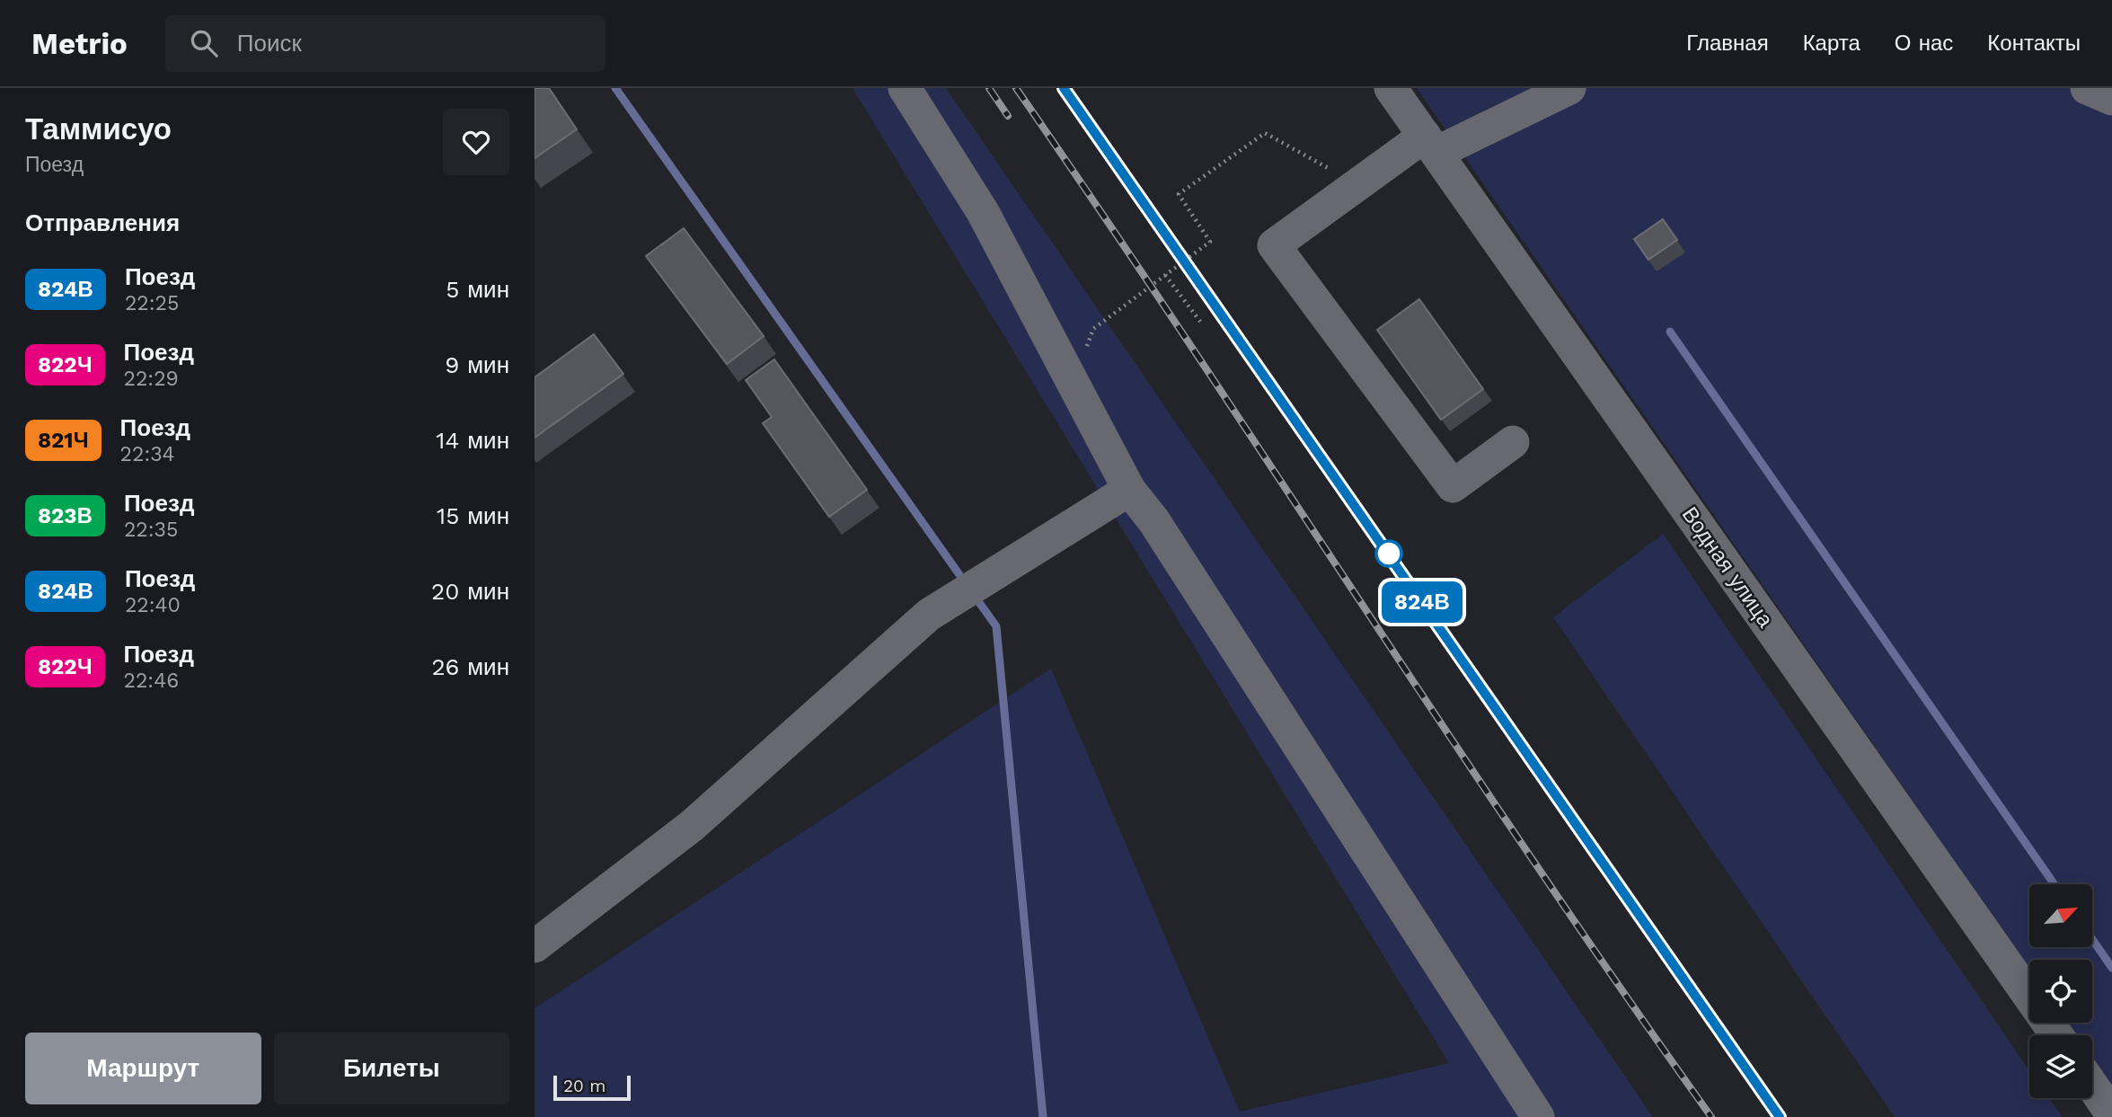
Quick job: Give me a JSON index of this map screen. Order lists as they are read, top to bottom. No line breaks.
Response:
{"streets":{"street":["Водная улица"]},"scale_bar":"20 m","north":"top right","page":{"header":"Metrio","search":"Поиск","nav":["Главная","Карта","О нас","Контакты"],"heading":[["Таммисуо","Поезд"],"Отправления"],"on_map":"824В","list":[{"mark":"824В","name":"Поезд","note":"22:25","value":"5 мин"},{"mark":"822Ч","name":"Поезд","note":"22:29","value":"9 мин"},{"mark":"821Ч","name":"Поезд","note":"22:34","value":"14 мин"},{"mark":"823В","name":"Поезд","note":"22:35","value":"15 мин"},{"mark":"824В","name":"Поезд","note":"22:40","value":"20 мин"},{"mark":"822Ч","name":"Поезд","note":"22:46","value":"26 мин"}],"buttons":["Маршрут","Билеты"],"scale":"20 m"}}
